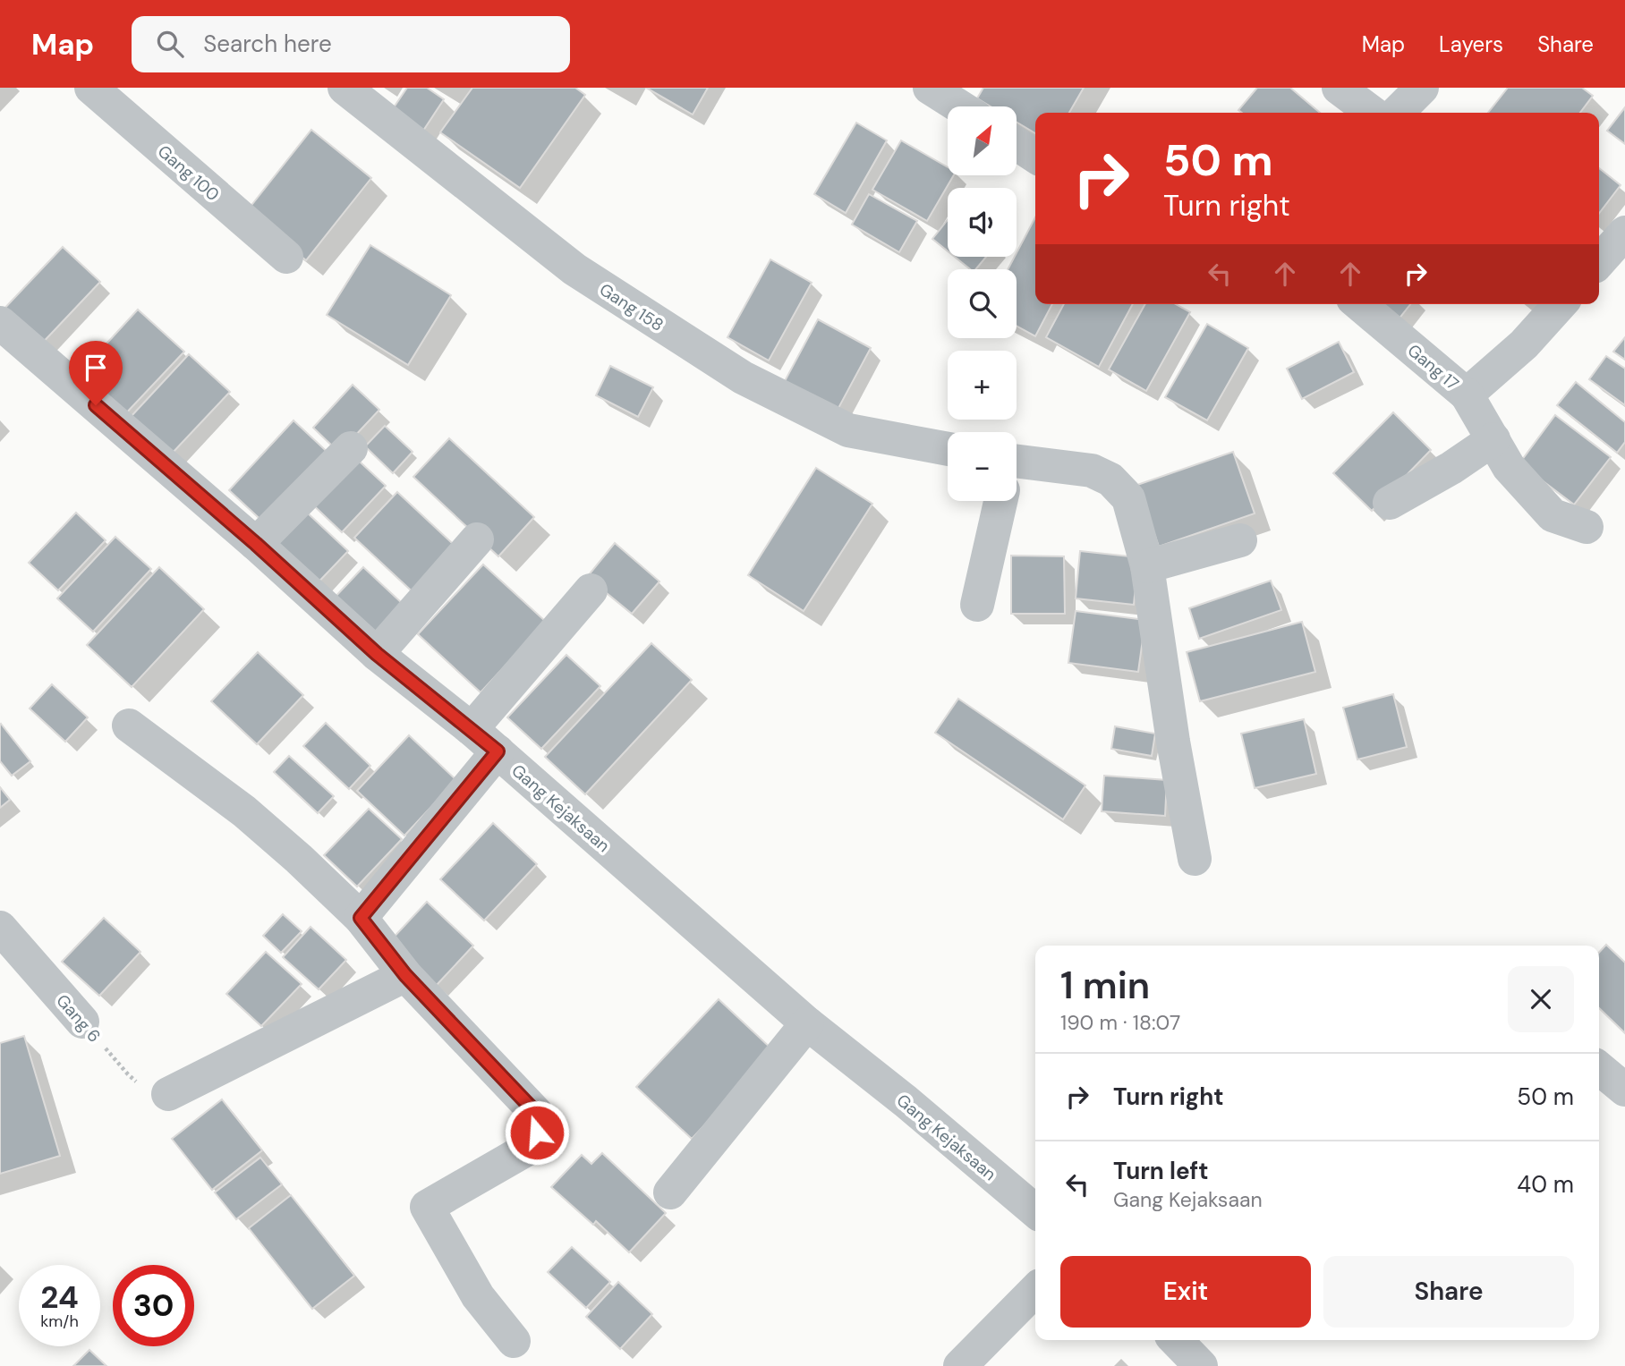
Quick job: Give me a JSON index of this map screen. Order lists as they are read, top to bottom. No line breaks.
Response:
{"streets":{"street":["Gang 100","Gang 158","Gang 17","Gang Kejaksaan","Gang 6"]},"north":"top right","page":{"header":"Map","search":"Search here","nav":["Map","Layers","Share"],"map_buttons":["+","−"],"turn":["50 m","Turn right"],"heading":["1 min","190 m · 18:07"],"list":[{"name":"Turn right","value":"50 m"},{"name":"Turn left","note":"Gang Kejaksaan","value":"40 m"}],"buttons":["Exit","Share"],"speed":"24 km/h","limit":"30"}}
